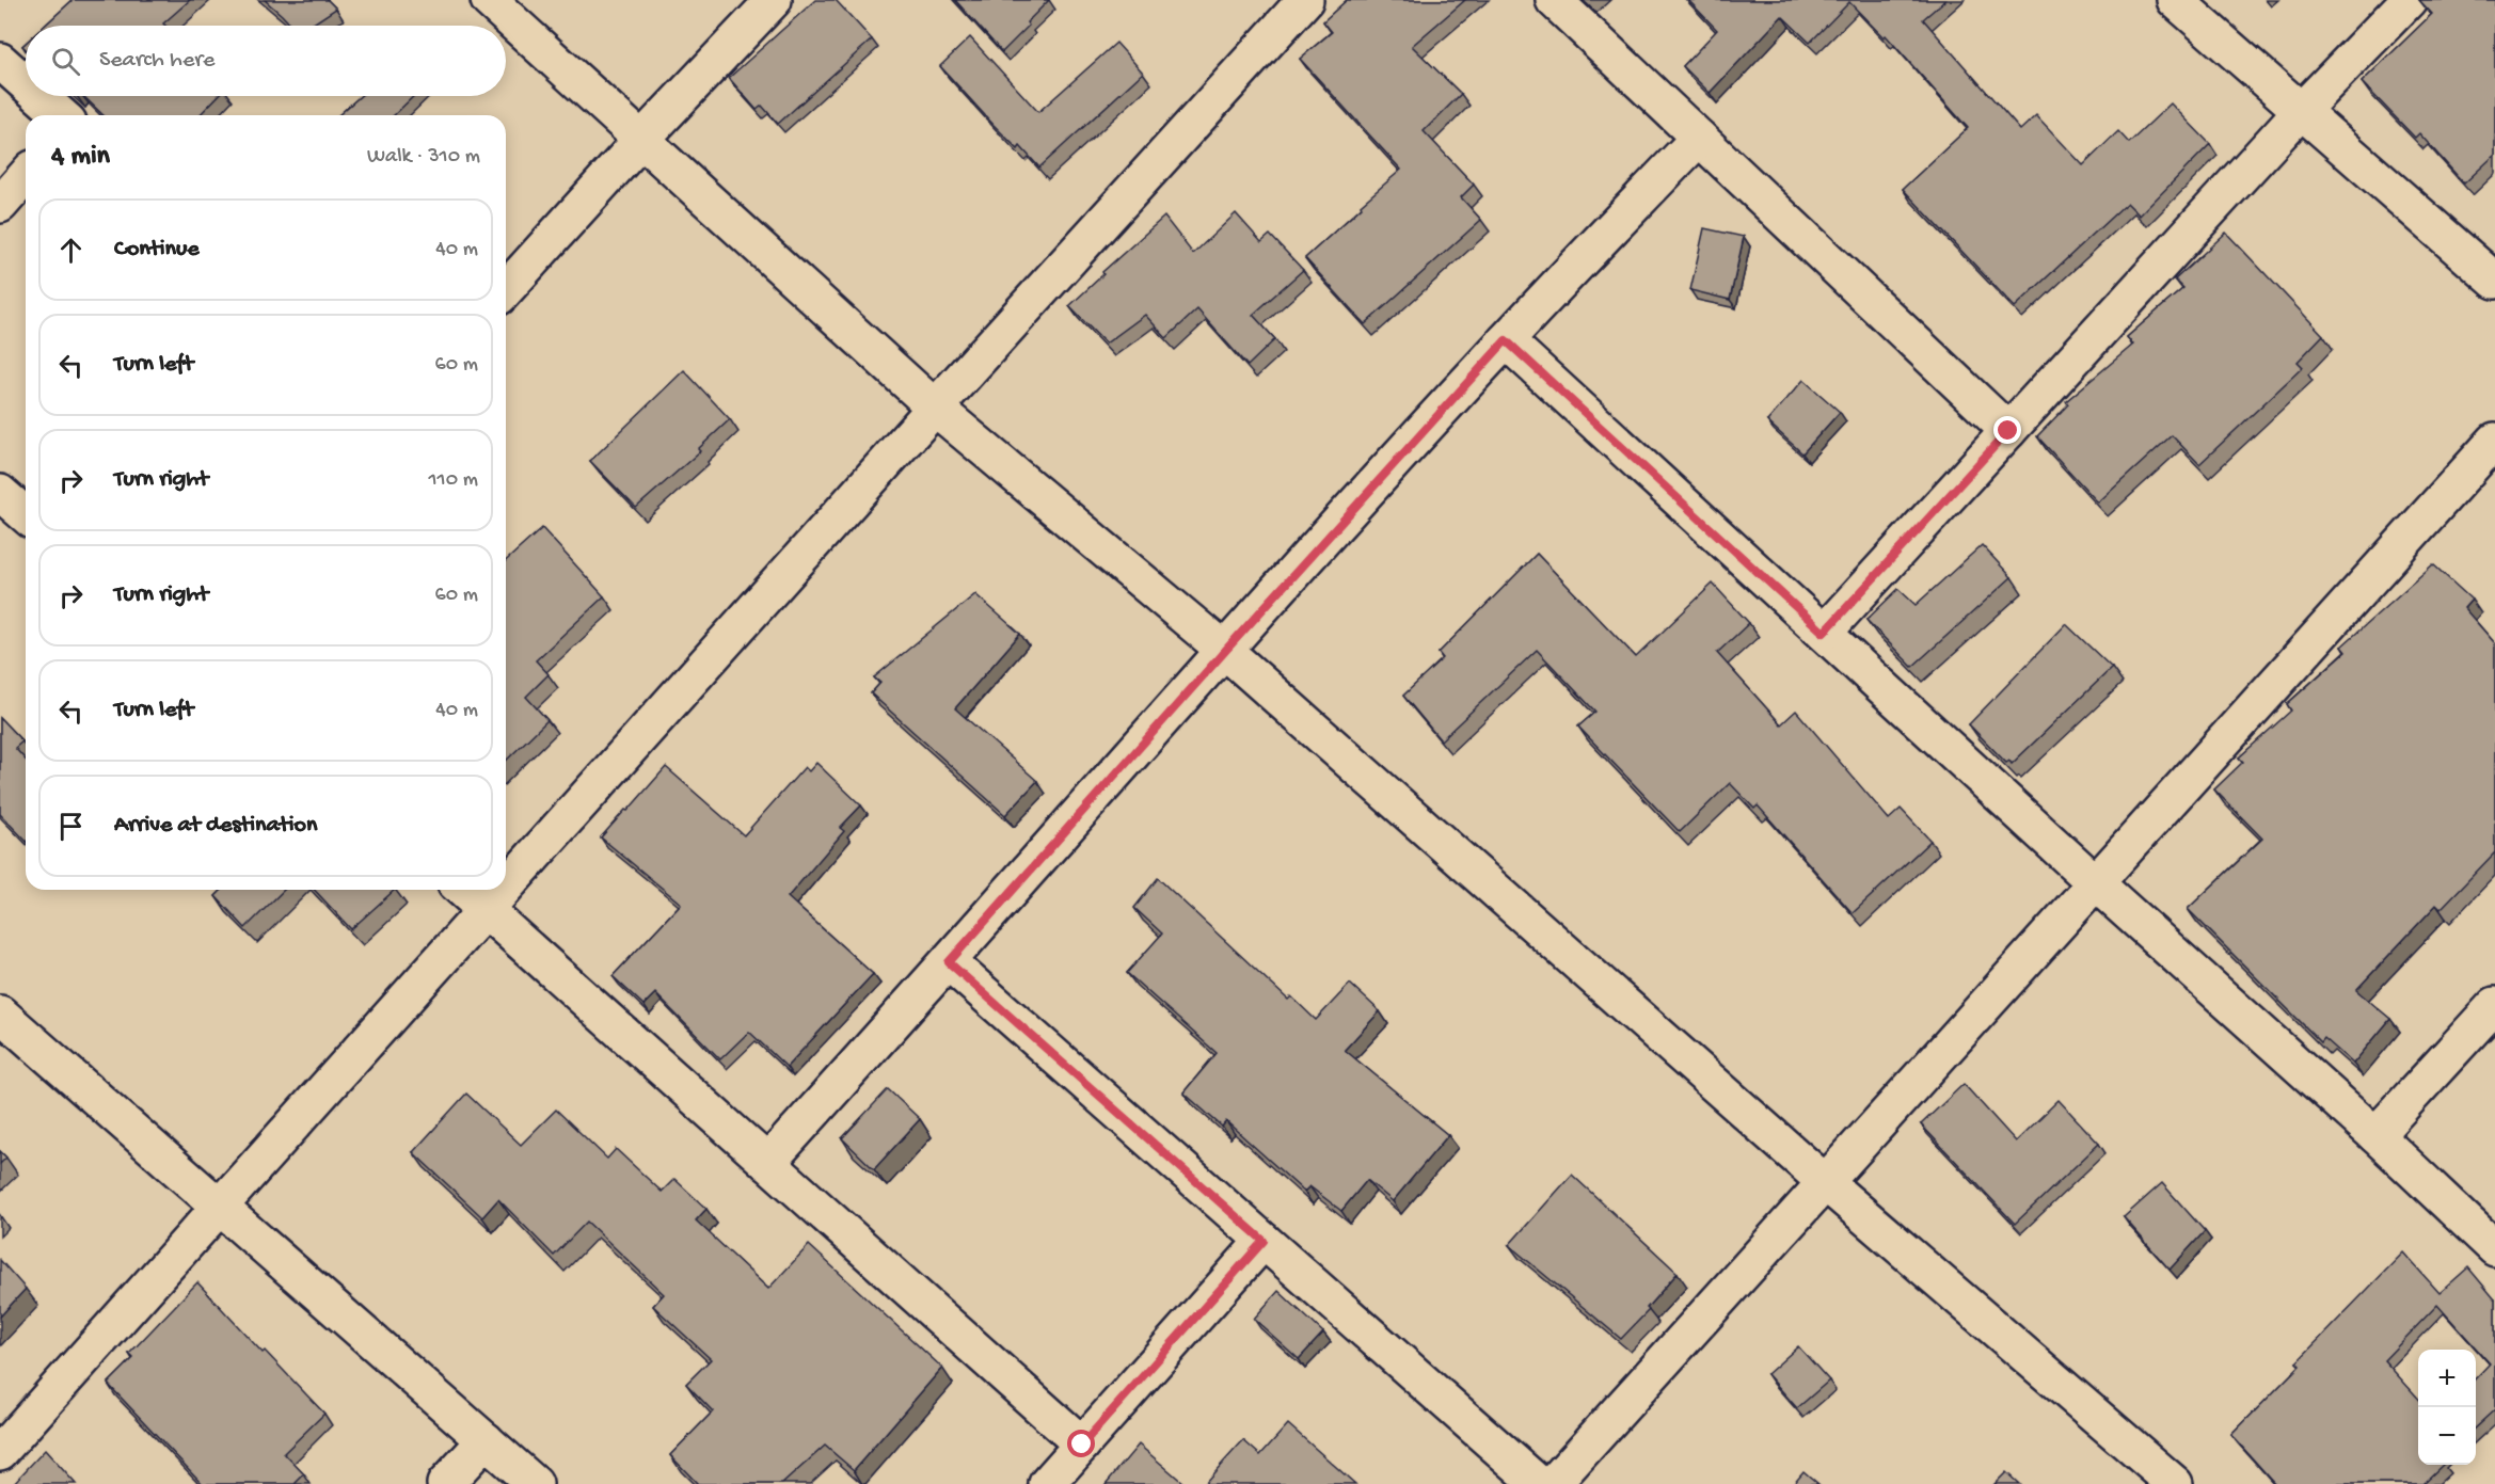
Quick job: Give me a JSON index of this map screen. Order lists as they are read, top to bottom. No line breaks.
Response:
{"page":{"search":"Search here","heading":["4 min","Walk · 310 m"],"list":[["Continue","40 m"],["Turn left","60 m"],["Turn right","110 m"],["Turn right","60 m"],["Turn left","40 m"],"Arrive at destination"],"map_buttons":["+","−"]}}
